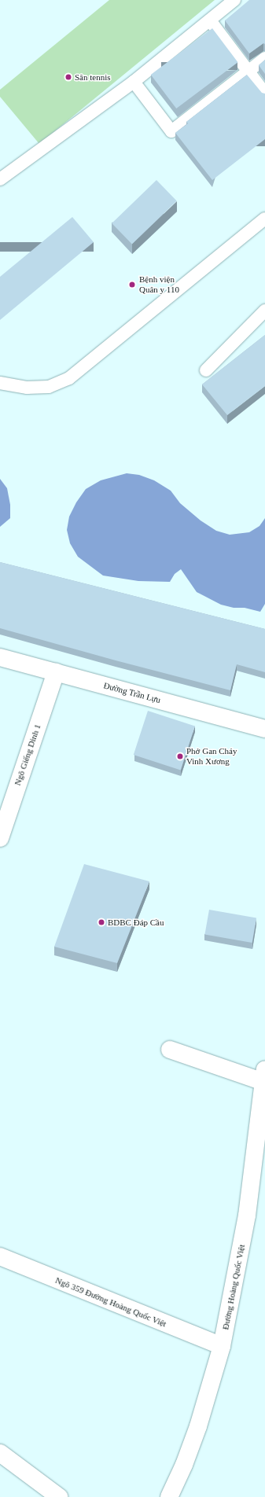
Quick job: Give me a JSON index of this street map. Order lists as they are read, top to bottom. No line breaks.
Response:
{"streets":{"main road":["Đường Trần Lựu","Ngõ Giếng Dinh 1","Đường Hoàng Quốc Việt","Ngõ 359 Đường Hoàng Quốc Việt"]},"crossings":[["Đường Trần Lựu","Ngõ Giếng Dinh 1"],["Đường Hoàng Quốc Việt","Ngõ 359 Đường Hoàng Quốc Việt"]],"places":["Sân tennis","Bệnh viện Quân y 110","Phở Gan Cháy Vinh Xương","BDBC Đáp Cầu"]}
